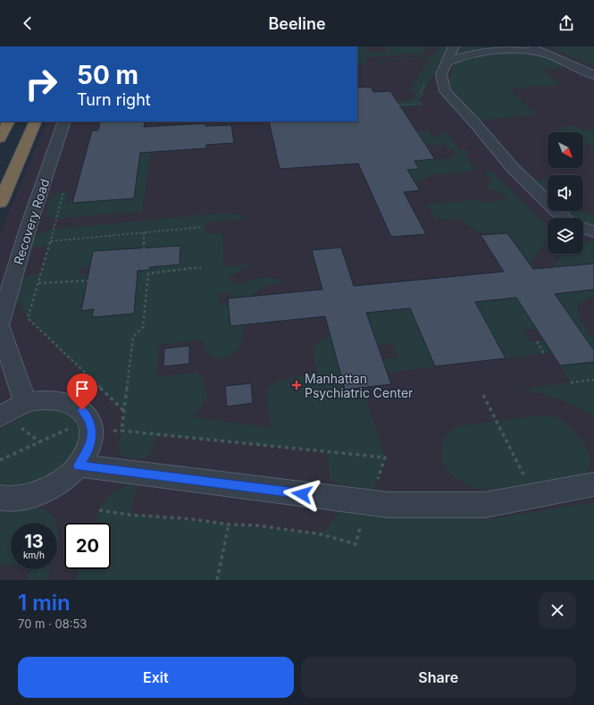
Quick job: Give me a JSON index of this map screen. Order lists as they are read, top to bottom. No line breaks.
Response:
{"streets":{"street":["Recovery Road"]},"places":{"health":["Manhattan Psychiatric Center"]},"north":"bottom right","page":{"header":"Beeline","turn":["50 m","Turn right"],"speed":"13 km/h","limit":"20","heading":["1 min","70 m · 08:53"],"buttons":["Exit","Share"]}}
